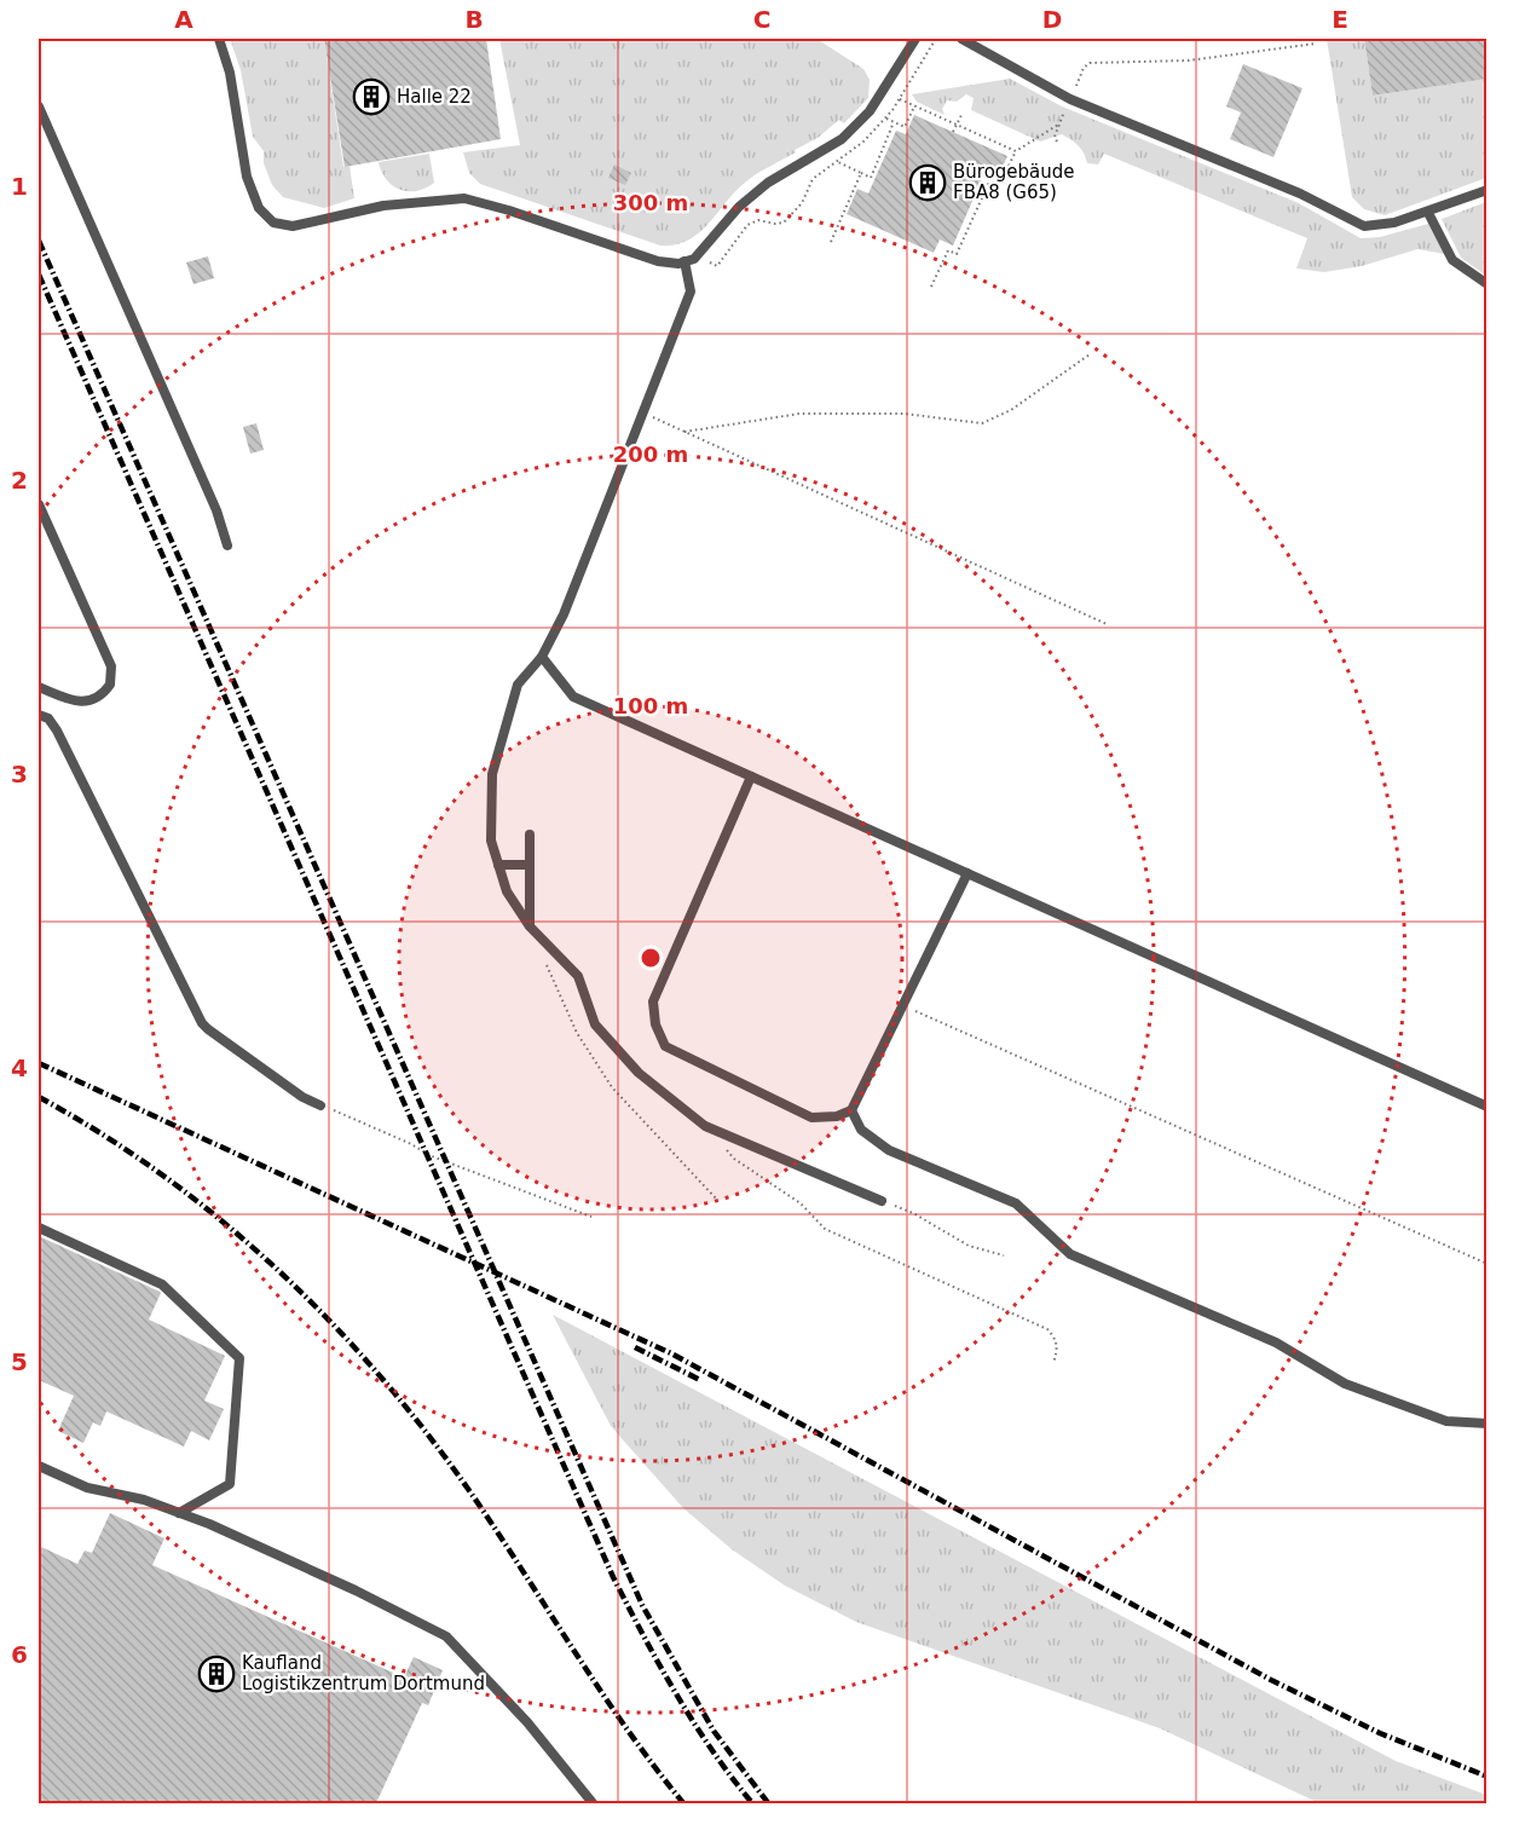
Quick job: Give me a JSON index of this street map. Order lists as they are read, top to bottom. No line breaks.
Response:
{"places":{"building":["Halle 22","Bürogebäude FBA8 (G65)","Kaufland Logistikzentrum Dortmund"]},"grid":{"columns":["A","B","C","D","E"],"rows":["1","2","3","4","5","6"]},"rings":["300 m","200 m","100 m"]}
